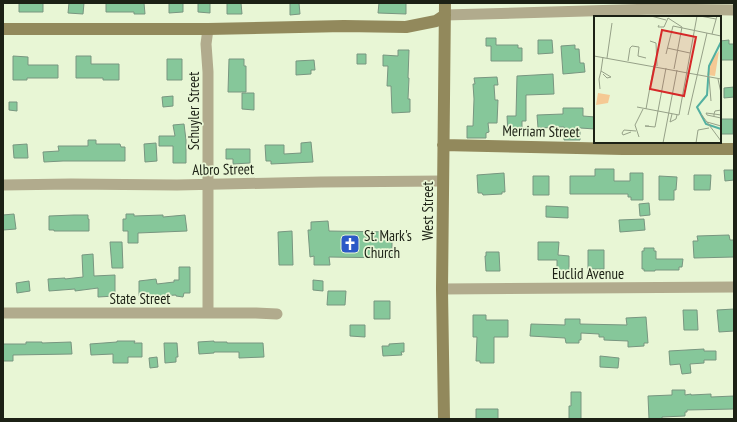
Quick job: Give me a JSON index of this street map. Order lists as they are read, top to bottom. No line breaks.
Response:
{"streets":{"street":["Schuyler Street","Merriam Street","Albro Street","West Street","Euclid Avenue","State Street"]},"crossings":[["Schuyler Street","Albro Street"],["Schuyler Street","State Street"],["Merriam Street","West Street"],["Albro Street","West Street"],["West Street","Euclid Avenue"]],"places":{"church":["St. Mark's Church"]}}
